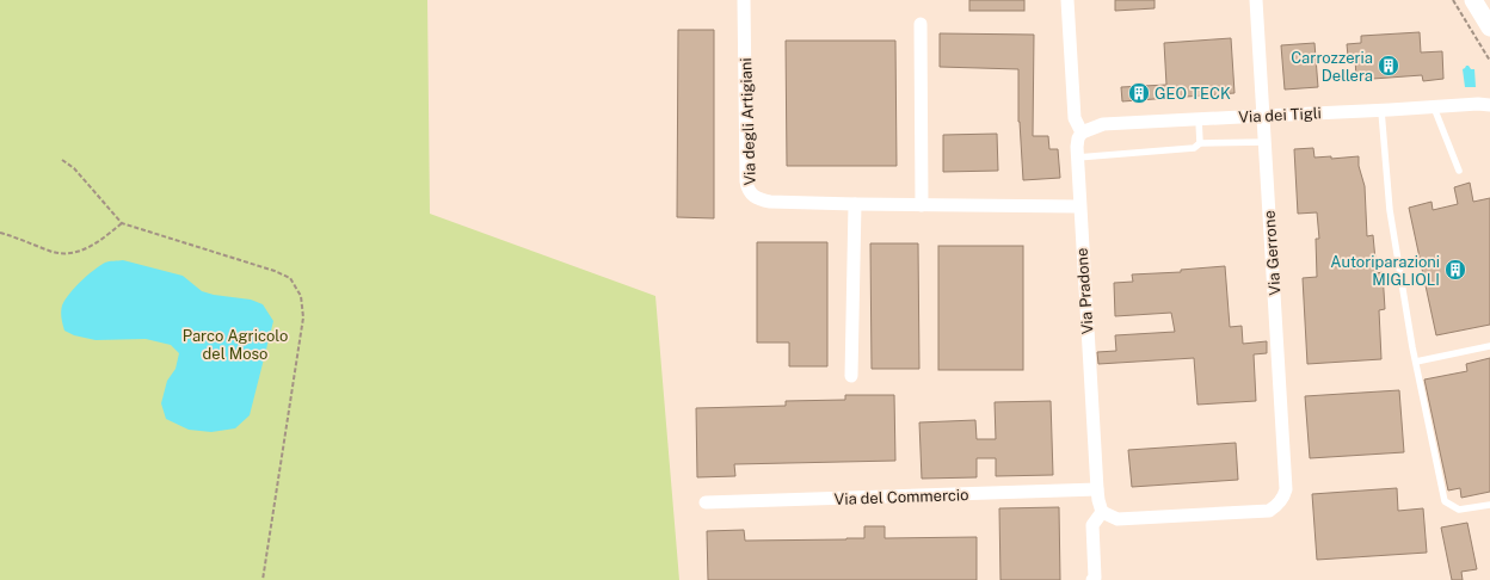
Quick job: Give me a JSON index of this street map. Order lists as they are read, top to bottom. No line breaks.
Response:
{"streets":{"street":["Via dei Tigli","Via degli Artigiani","Via Gerrone","Via Pradone","Via del Commercio"]},"crossings":[["Via dei Tigli","Via Gerrone"],["Via dei Tigli","Via Pradone"],["Via degli Artigiani","Via Pradone"],["Via Gerrone","Via Pradone"],["Via Pradone","Via del Commercio"]],"parks":["Parco Agricolo del Moso"],"places":{"building":["Carrozzeria Dellera","GEO TECK","Autoriparazioni MIGLIOLI"]}}
